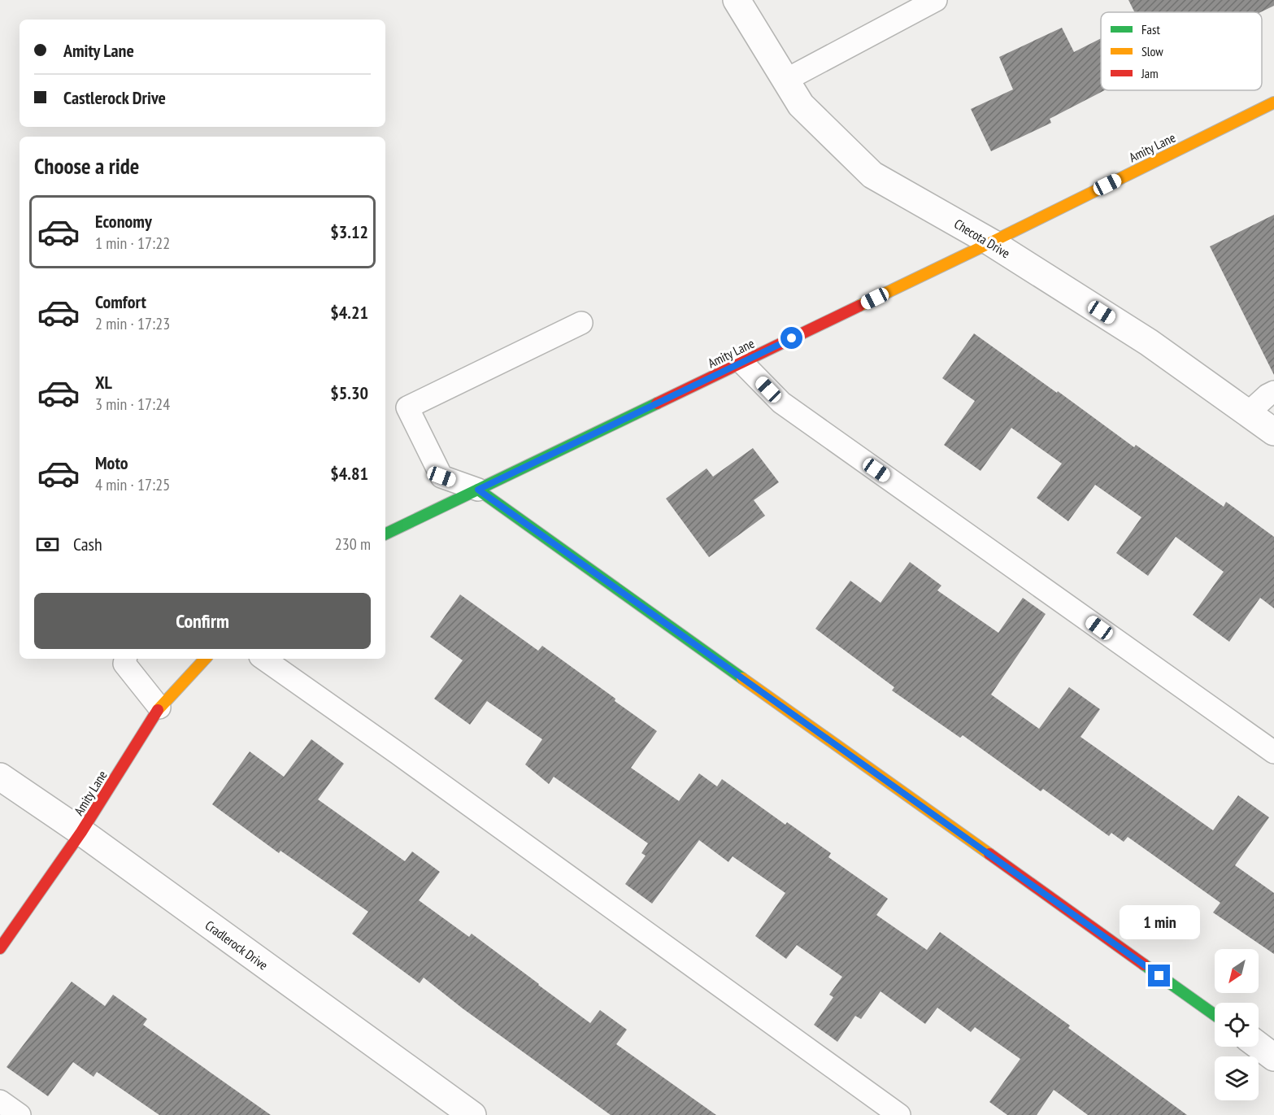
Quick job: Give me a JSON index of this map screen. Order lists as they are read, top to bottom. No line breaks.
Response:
{"streets":{"street":["Amity Lane","Checota Drive","Cradlerock Drive"]},"crossings":[["Amity Lane","Checota Drive"],["Amity Lane","Cradlerock Drive"]],"legend":["Fast","Slow","Jam"],"north":"bottom left","page":{"banner":["Amity Lane","Castlerock Drive"],"heading":"Choose a ride","list":[{"name":"Economy","note":"1 min · 17:22","value":"$3.12"},{"name":"Comfort","note":"2 min · 17:23","value":"$4.21"},{"name":"XL","note":"3 min · 17:24","value":"$5.30"},{"name":"Moto","note":"4 min · 17:25","value":"$4.81"}],"pay":["Cash","230 m"],"buttons":"Confirm","bubble":"1 min"}}
